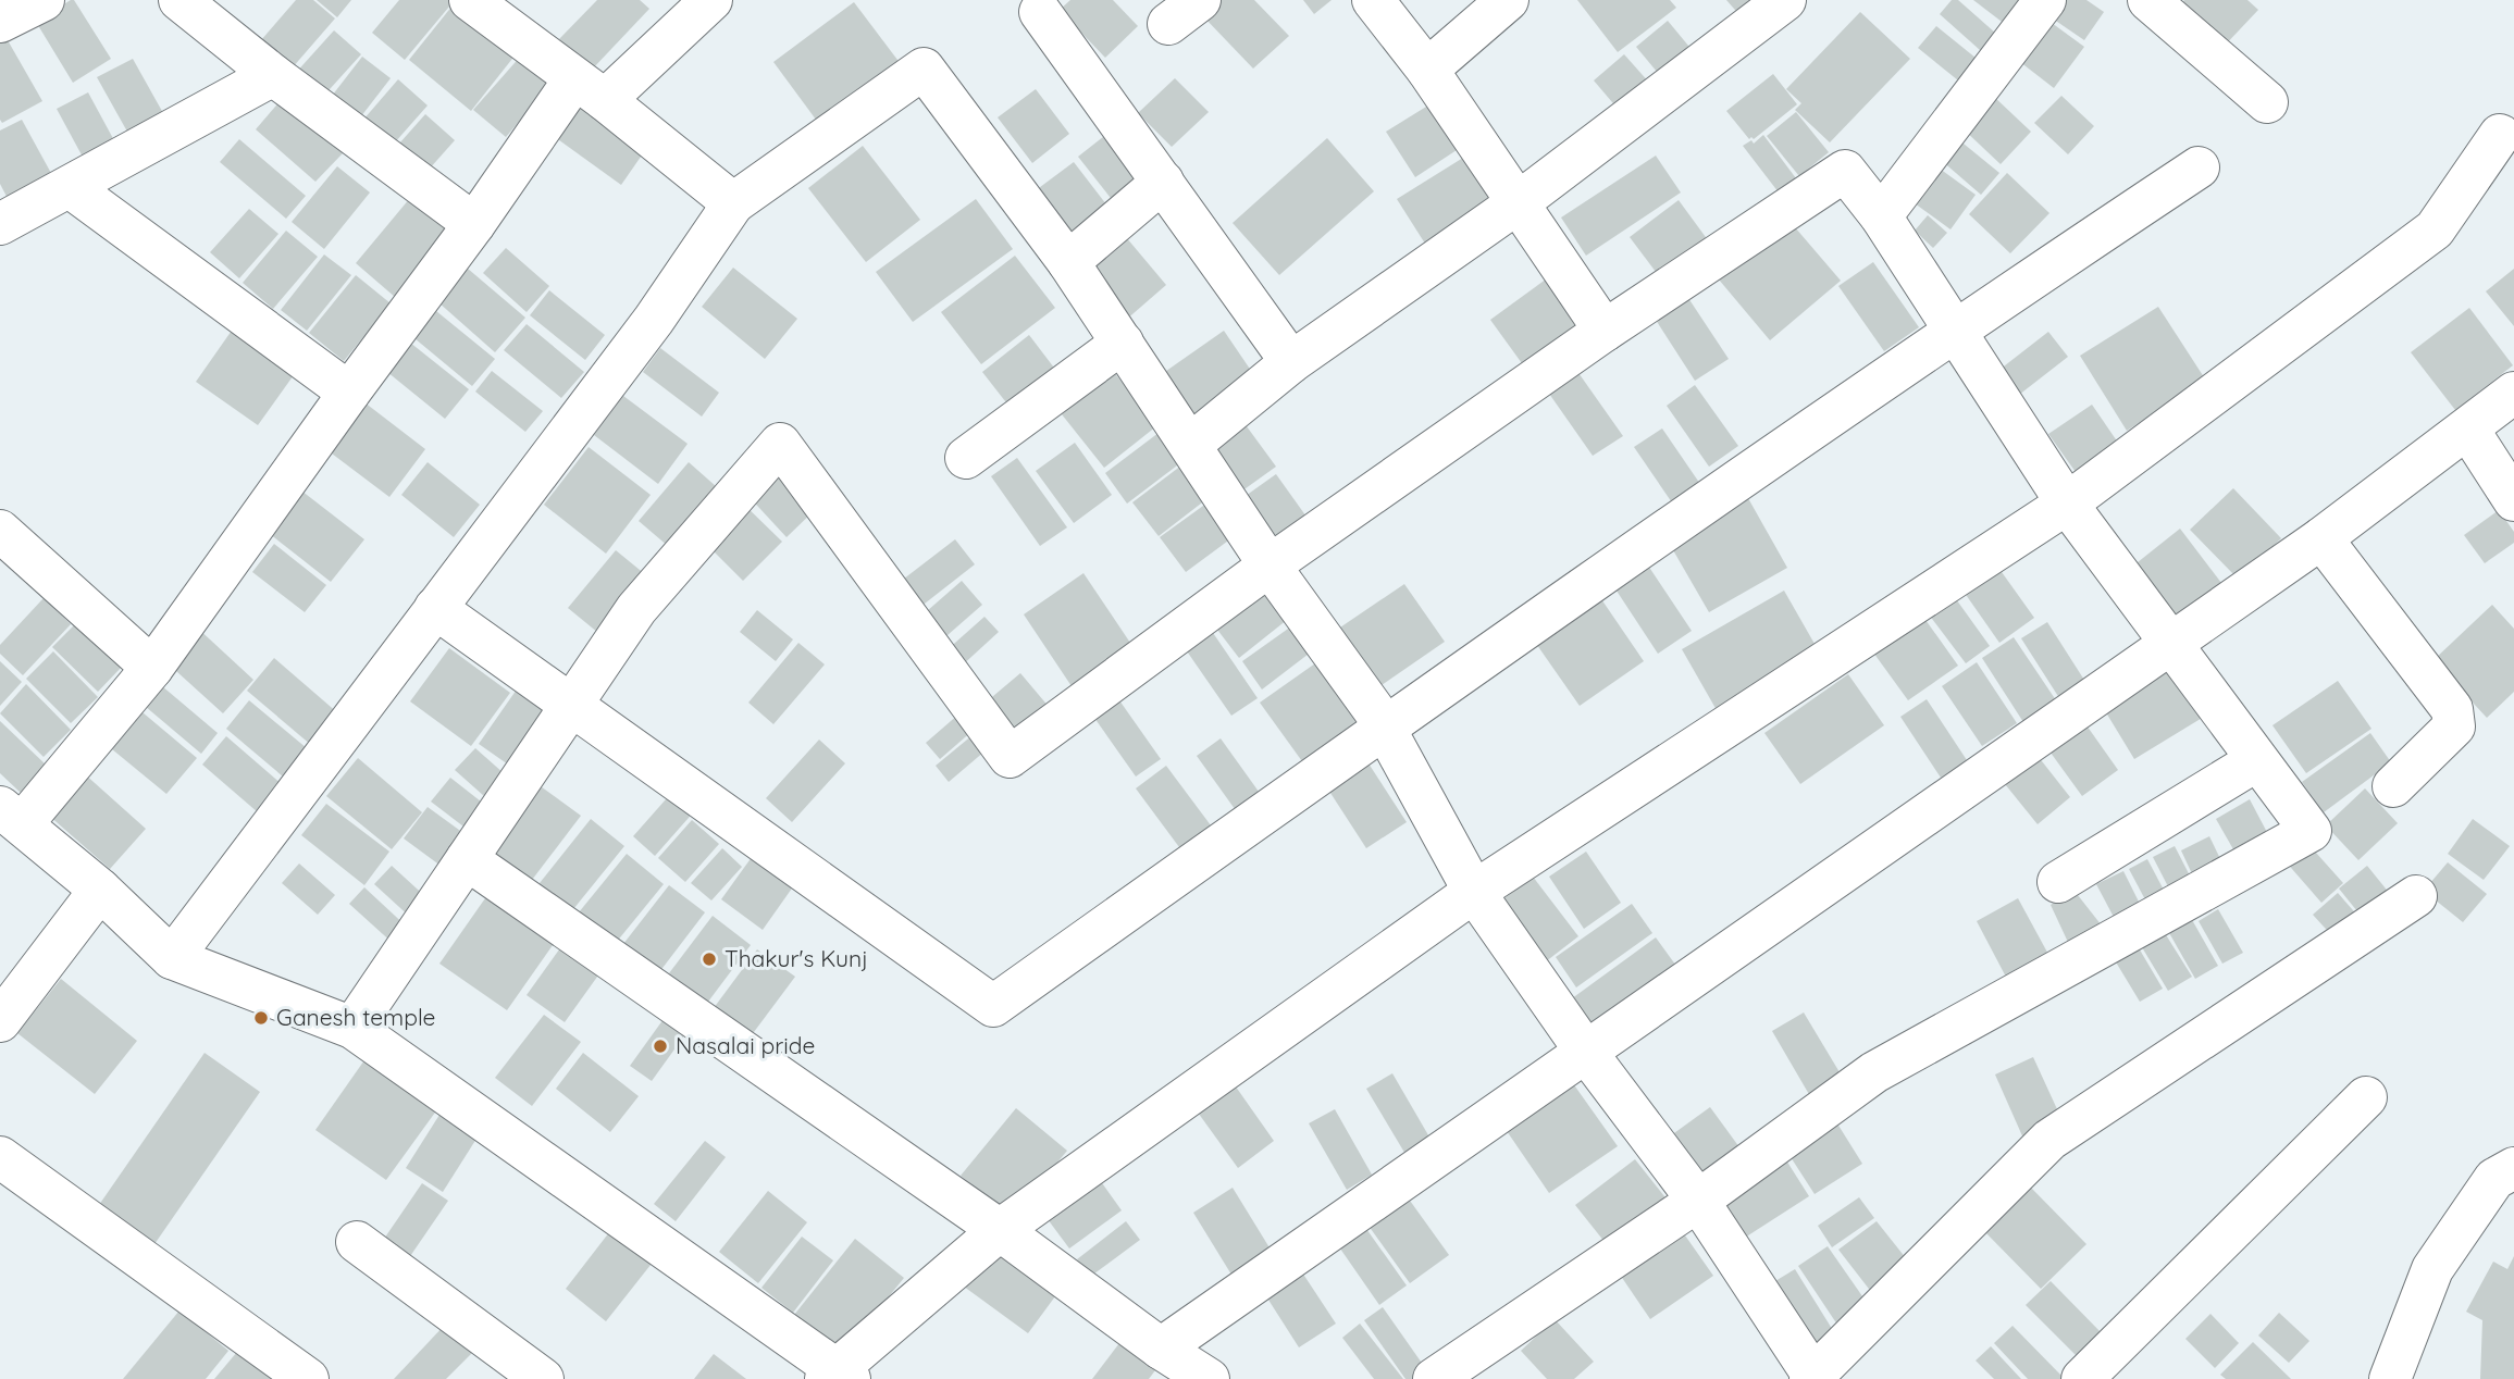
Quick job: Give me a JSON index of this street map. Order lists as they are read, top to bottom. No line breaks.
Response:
{"places":["Thakur's Kunj","Ganesh temple","Nasalai pride"]}
